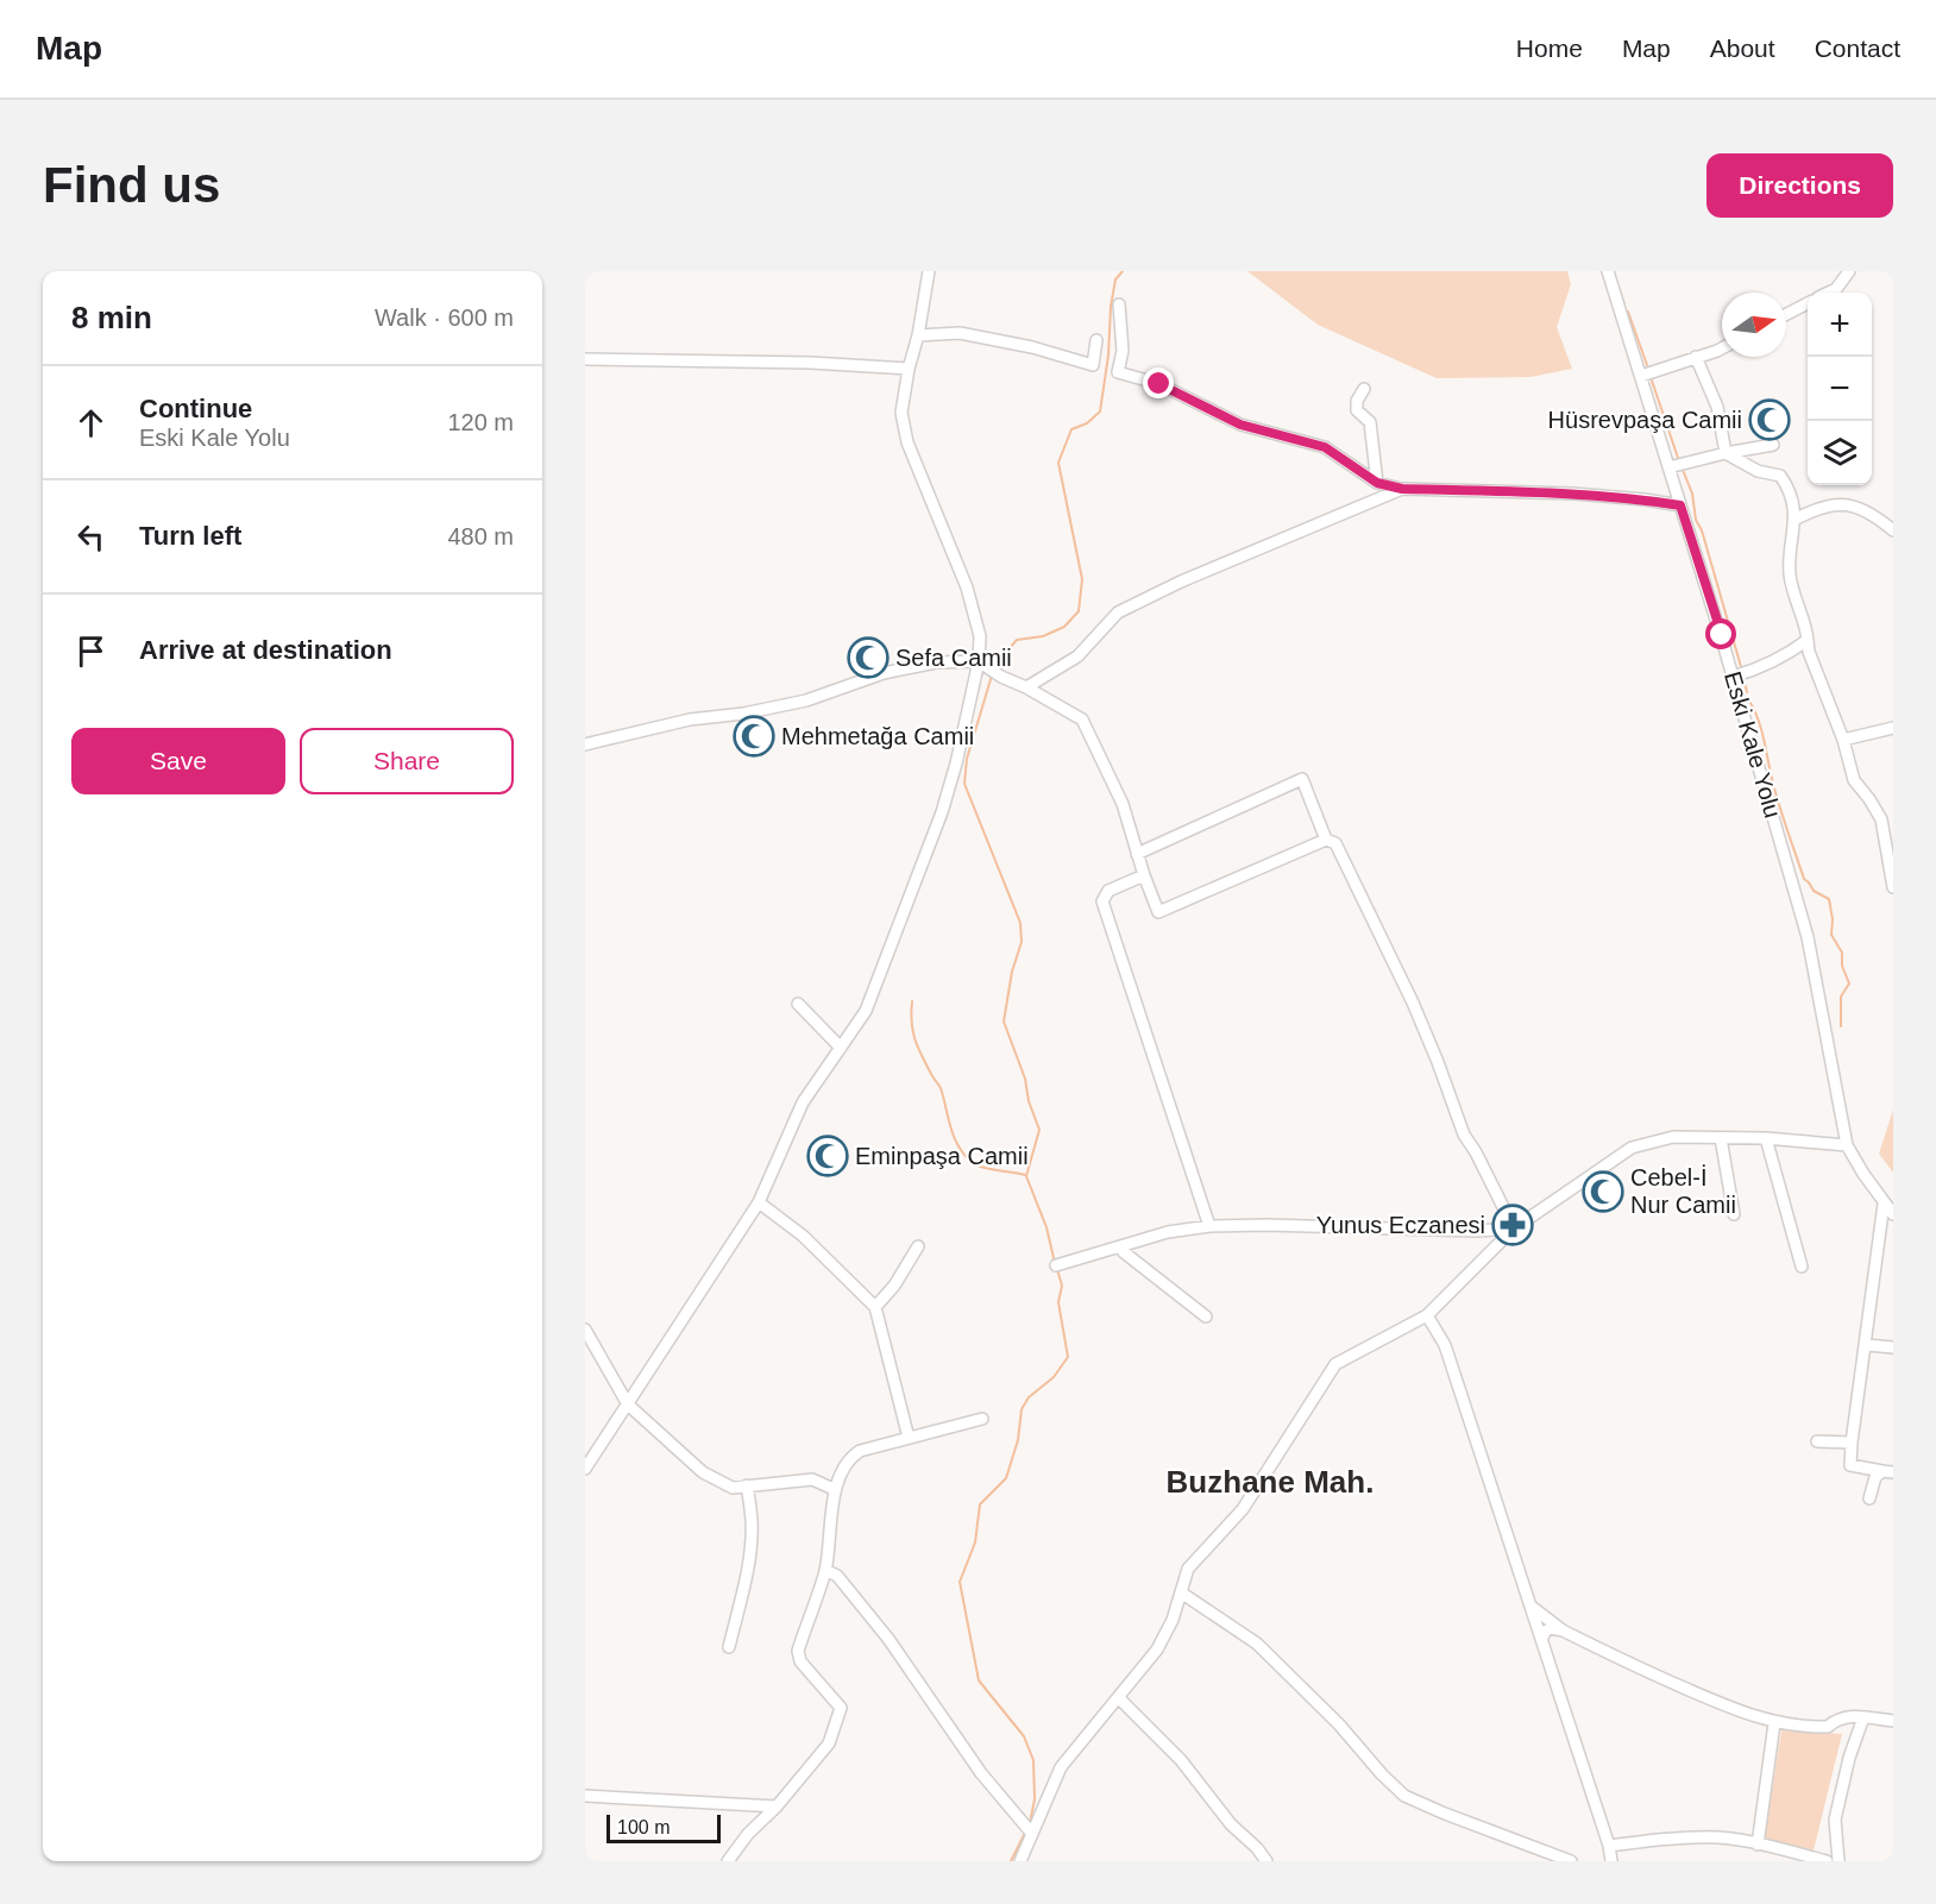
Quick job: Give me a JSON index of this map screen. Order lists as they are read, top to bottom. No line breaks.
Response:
{"streets":{"street":["Eski Kale Yolu"]},"districts":["Buzhane Mah."],"places":{"mosque":["Hüsrevpaşa Camii","Sefa Camii","Mehmetağa Camii","Eminpaşa Camii","Cebel-İ Nur Camii"],"pharmacy":["Yunus Eczanesi"]},"scale_bar":"100 m","north":"right","page":{"header":"Map","nav":["Home","Map","About","Contact"],"buttons":["Directions",["Save","Share"]],"title":"Find us","heading":["8 min","Walk · 600 m"],"map_buttons":["+","−"],"list":[["Continue","Eski Kale Yolu","120 m"],["Turn left","480 m"],"Arrive at destination"],"scale":"100 m"}}
